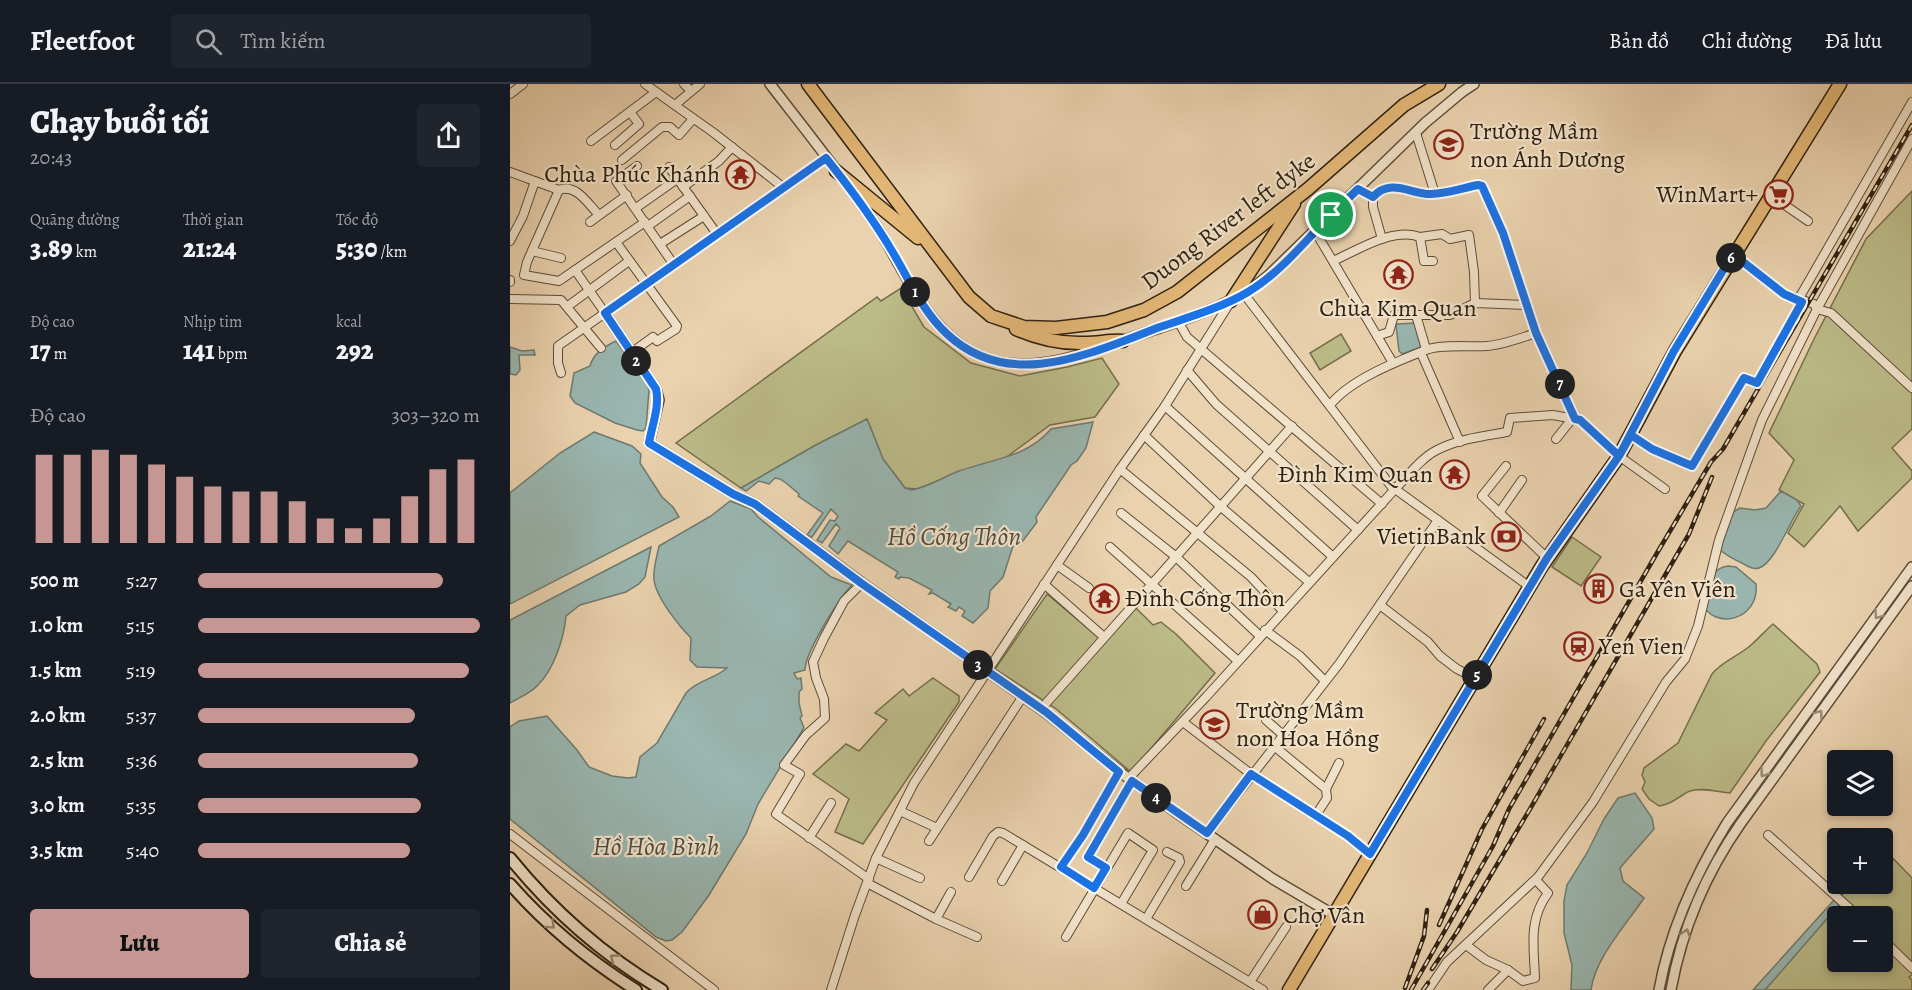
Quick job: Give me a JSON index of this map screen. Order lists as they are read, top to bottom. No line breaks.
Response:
{"streets":{"main road":["Duong River left dyke"]},"water":["Hồ Cống Thôn","Hồ Hòa Bình"],"places":{"school or university":["Trường Mầm non Ánh Dương","Trường Mầm non Hoa Hồng"],"temple":["Chùa Phúc Khánh","Chùa Kim Quan","Đình Kim Quan","Đình Cống Thôn"],"supermarket":["WinMart+"],"bank":["VietinBank"],"building":["Ga Yên Viên"],"station":["Yen Vien"],"shop":["Chợ Vân"]},"page":{"header":"Fleetfoot","search":"Tìm kiếm","nav":["Bản đồ","Chỉ đường","Đã lưu"],"heading":["Chạy buổi tối","20:43"],"stats":[["Quãng đường","3.89 km"],["Thời gian","21:24"],["Tốc độ","5:30 /km"],["Độ cao","17 m"],["Nhịp tim","141 bpm"],["kcal","292"]],"pins":["6","1","2","7","3","5","4"],"chart":["Độ cao","303–320 m"],"list":[{"name":"500 m","note":"5:27"},{"name":"1.0 km","note":"5:15"},{"name":"1.5 km","note":"5:19"},{"name":"2.0 km","note":"5:37"},{"name":"2.5 km","note":"5:36"},{"name":"3.0 km","note":"5:35"},{"name":"3.5 km","note":"5:40"}],"map_buttons":["+","−"],"buttons":["Lưu","Chia sẻ"]}}
